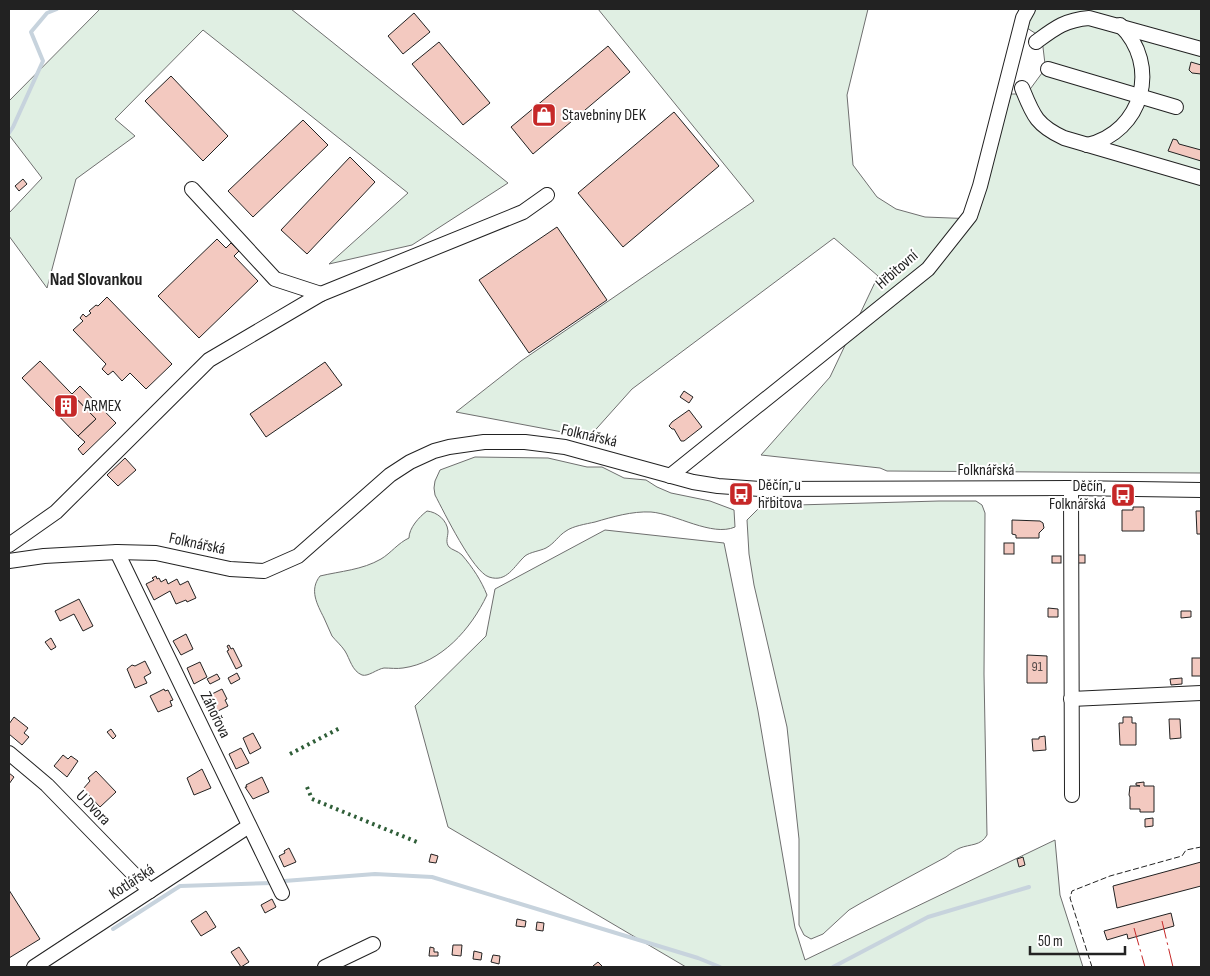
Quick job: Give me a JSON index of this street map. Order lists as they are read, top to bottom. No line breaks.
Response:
{"streets":{"street":["Hřbitovní","Folknářská","Záhořova","U Dvora","Kotlářská"]},"crossings":[["Hřbitovní","Folknářská"],["Folknářská","Záhořova"],["Záhořova","Kotlářská"],["U Dvora","Kotlářská"]],"districts":["Nad Slovankou"],"places":{"shop":["Stavebniny DEK"],"building":["ARMEX"],"bus stop":["Děčín, u hřbitova","Děčín, Folknářská"]},"house_numbers":["91"],"scale_bar":"50 m"}
